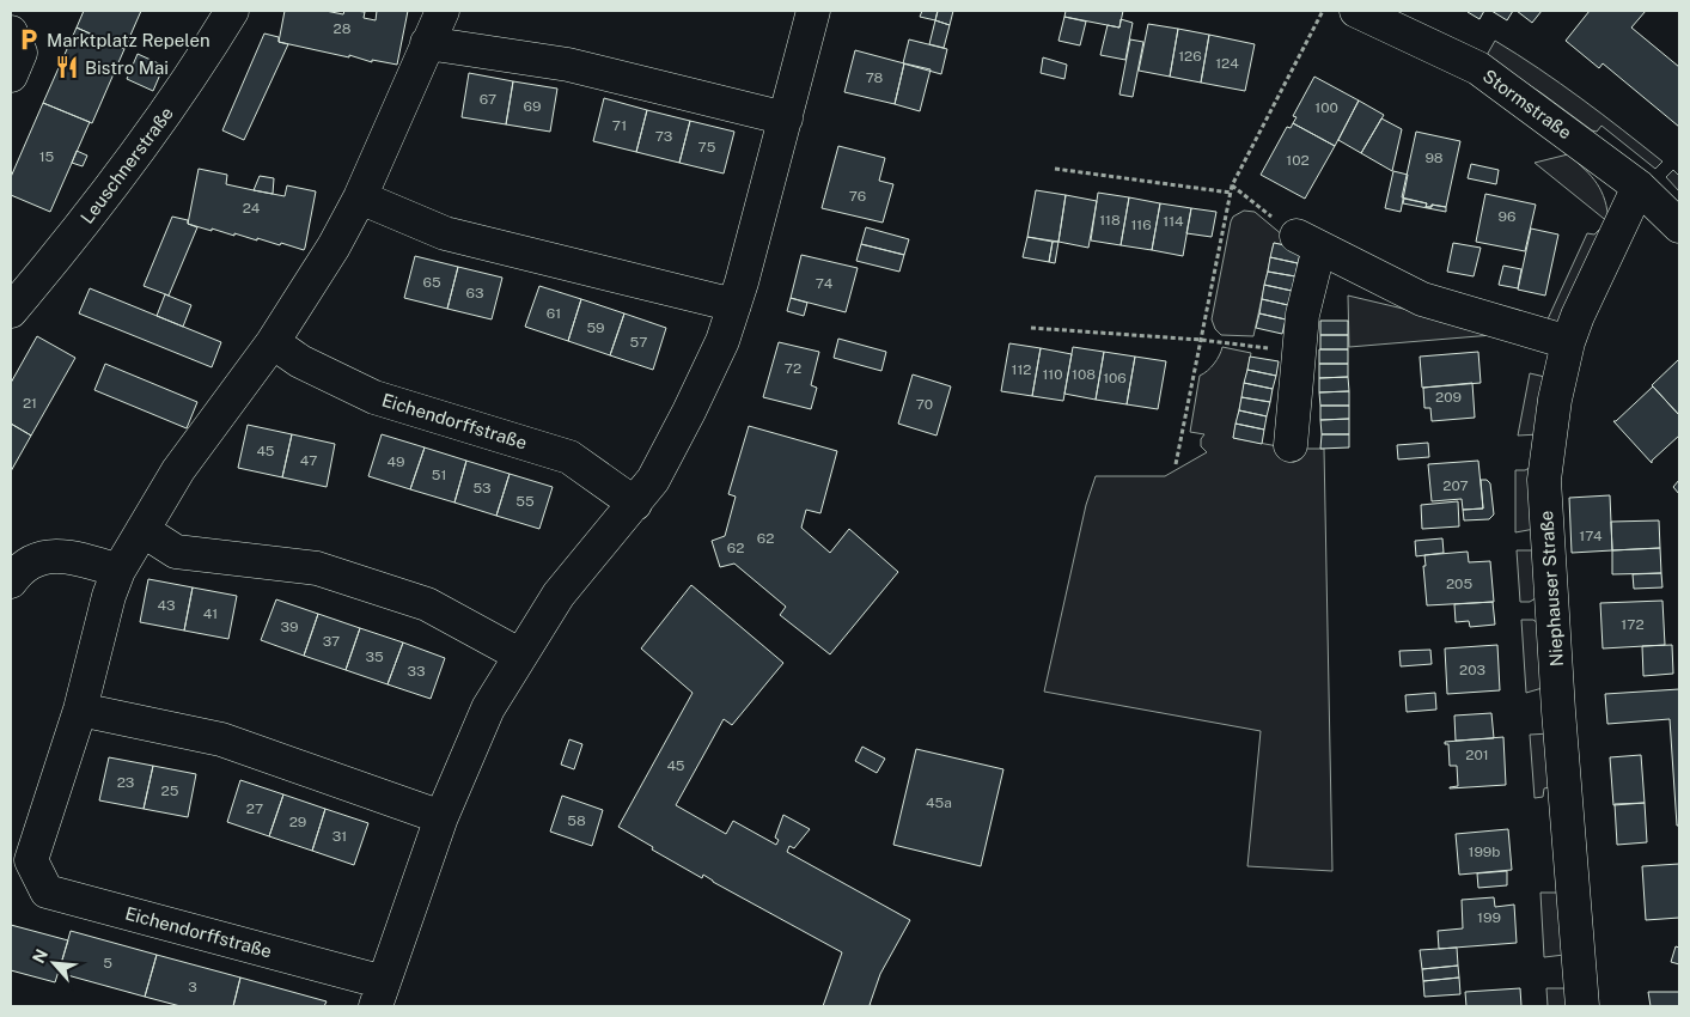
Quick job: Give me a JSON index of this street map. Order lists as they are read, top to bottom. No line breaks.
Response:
{"streets":{"street":["Stormstraße","Leuschnerstraße","Eichendorffstraße","Niephauser Straße"]},"crossings":[["Stormstraße","Niephauser Straße"]],"places":{"parking":["Marktplatz Repelen"],"restaurant":["Bistro Mai"]},"house_numbers":["28","126","124","78","67","69","100","71","73","75","15","98","102","76","24","96","118","114","116","65","74","63","61","59","57","72","112","110","108","106","209","21","70","45","47","49","51","207","53","55","174","62","62","205","43","41","172","39","37","35","203","33","201","45","23","25","45a","27","58","29","31","199b","199","5","3"],"north":"top left"}
